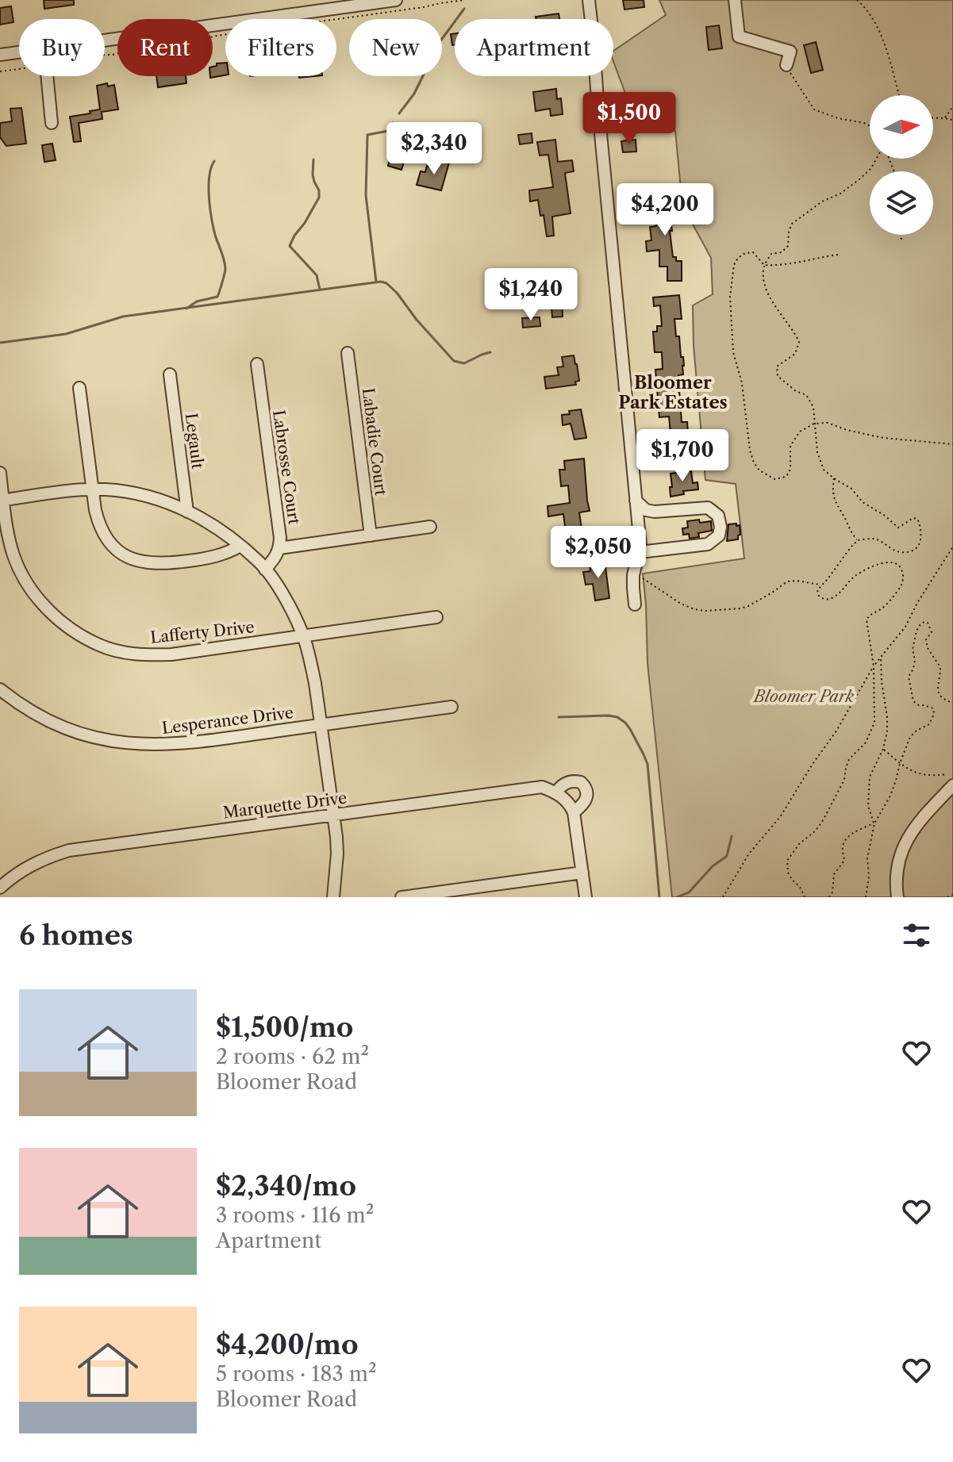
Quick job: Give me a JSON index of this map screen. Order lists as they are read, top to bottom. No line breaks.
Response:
{"streets":{"street":["Legault","Labadie Court","Labrosse Court","Lafferty Drive","Lesperance Drive","Marquette Drive"]},"districts":["Bloomer Park Estates"],"parks":["Bloomer Park"],"north":"right","page":{"chip":["Buy","Rent","Filters","New","Apartment"],"price":["$1,500","$2,340","$4,200","$1,240","$1,700","$2,050"],"heading":"6 homes","list":[{"name":"$1,500/mo","note":"2 rooms · 62 m² · Bloomer Road"},{"name":"$2,340/mo","note":"3 rooms · 116 m² · Apartment"},{"name":"$4,200/mo","note":"5 rooms · 183 m² · Bloomer Road"}]}}
